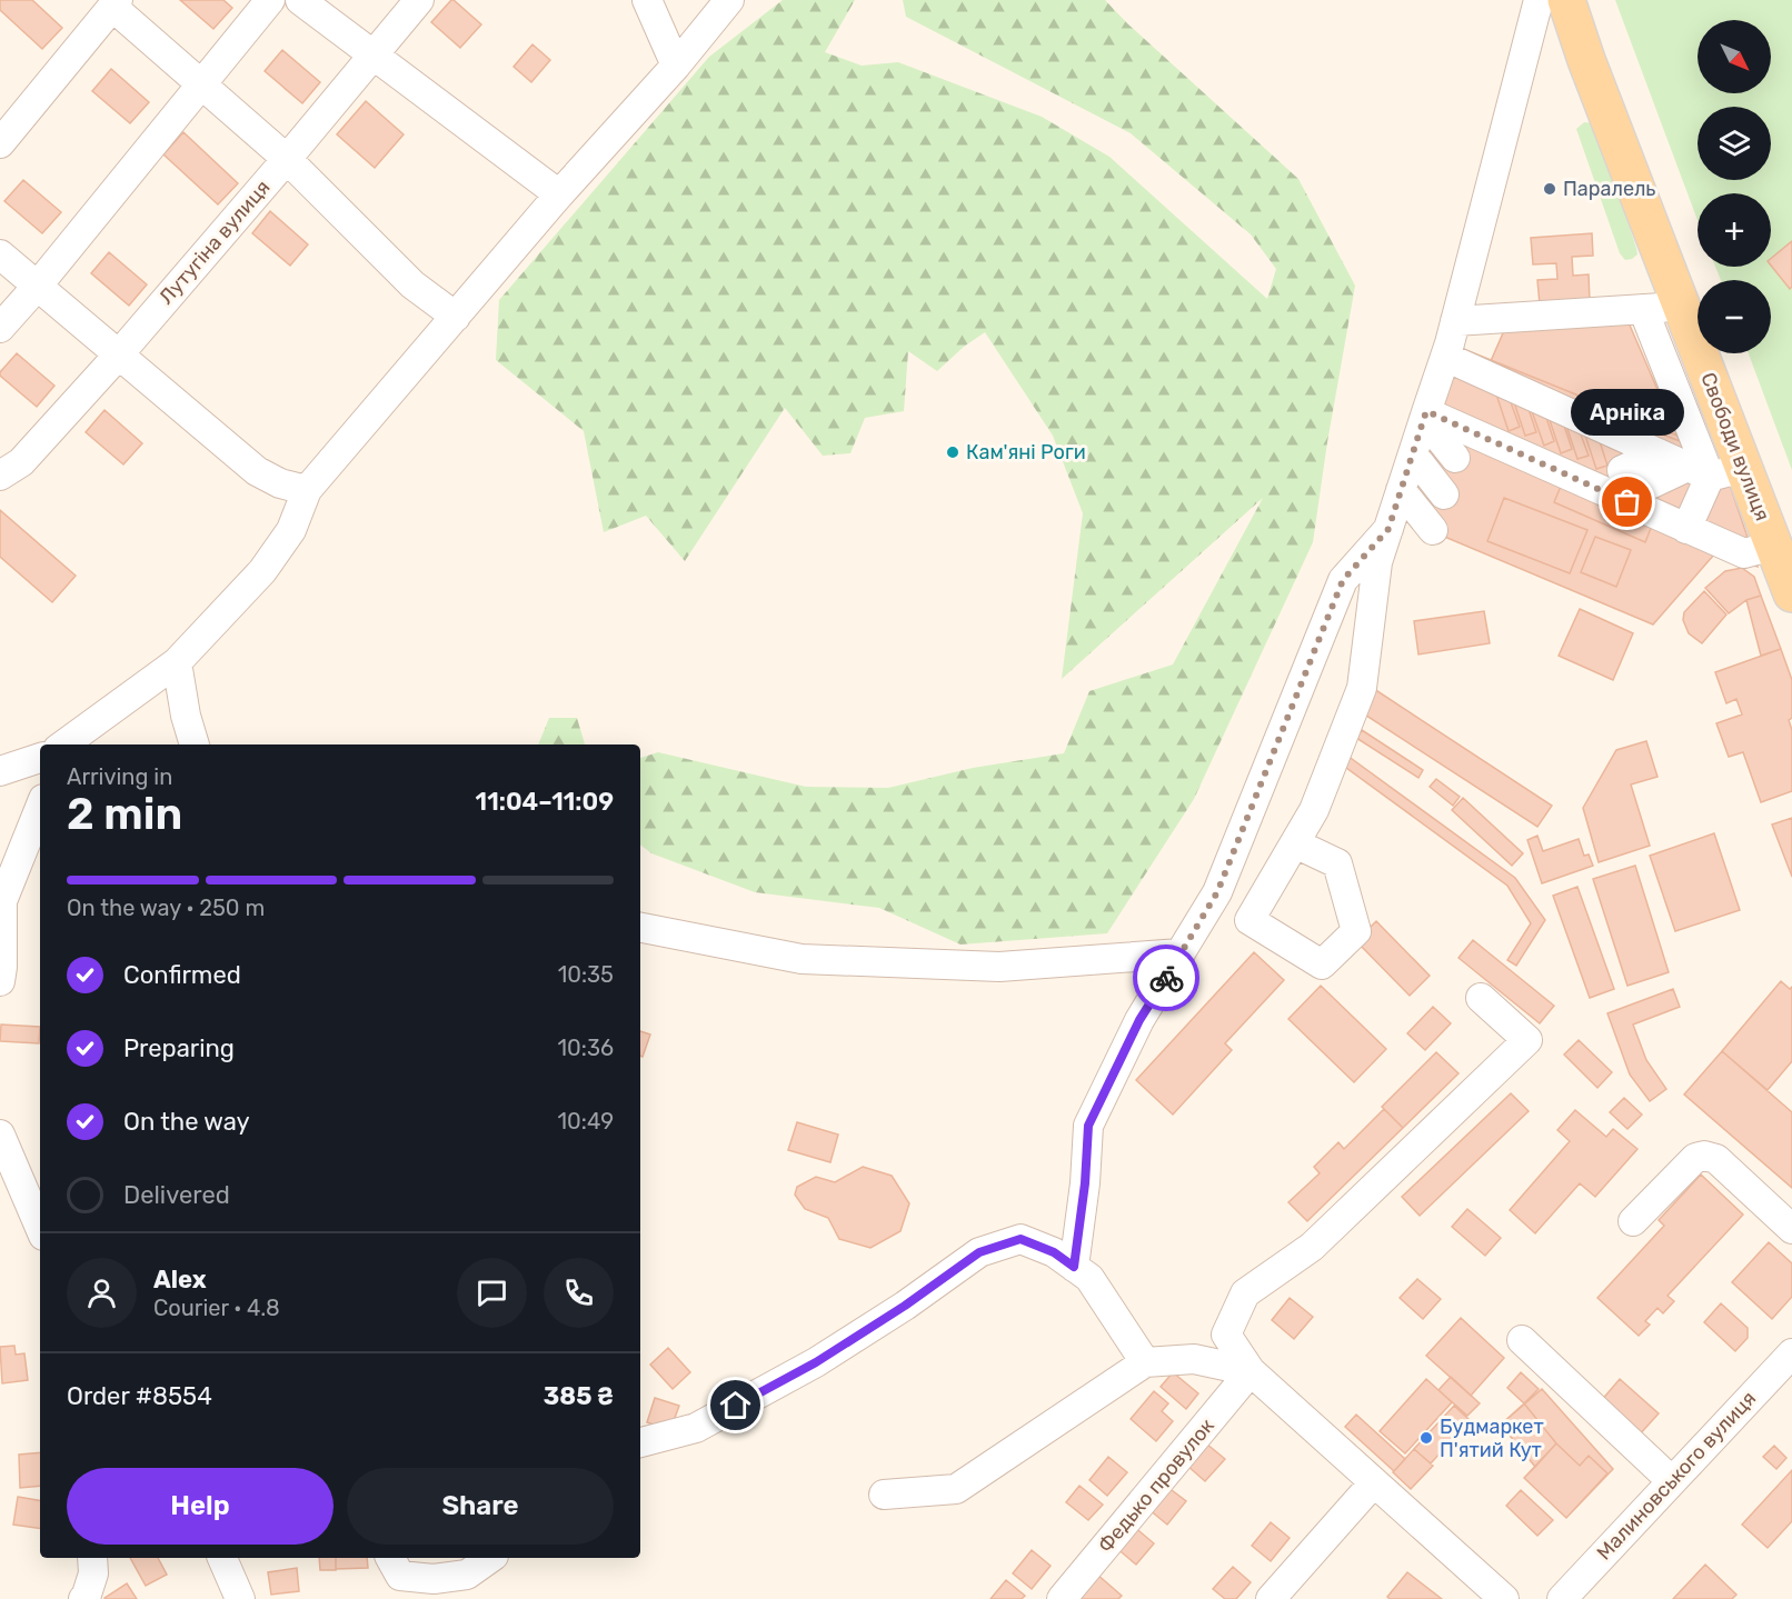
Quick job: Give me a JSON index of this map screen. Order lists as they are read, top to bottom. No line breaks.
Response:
{"streets":{"main road":["Свободи вулиця"],"street":["Лутугіна вулиця","Малиновського вулиця","Федько провулок"]},"places":["Паралель","Кам'яні Роги","Арніка","Будмаркет П'ятий Кут"],"north":"bottom right","page":{"map_buttons":["+","−"],"bubble":"Арніка","heading":["2 min","Arriving in","11:04–11:09"],"panel":["Alex","Courier · 4.8","Order #8554","385 ₴"],"bar":"On the way · 250 m","list":[["Confirmed","10:35"],["Preparing","10:36"],["On the way","10:49"],"Delivered"],"buttons":["Help","Share"]}}
